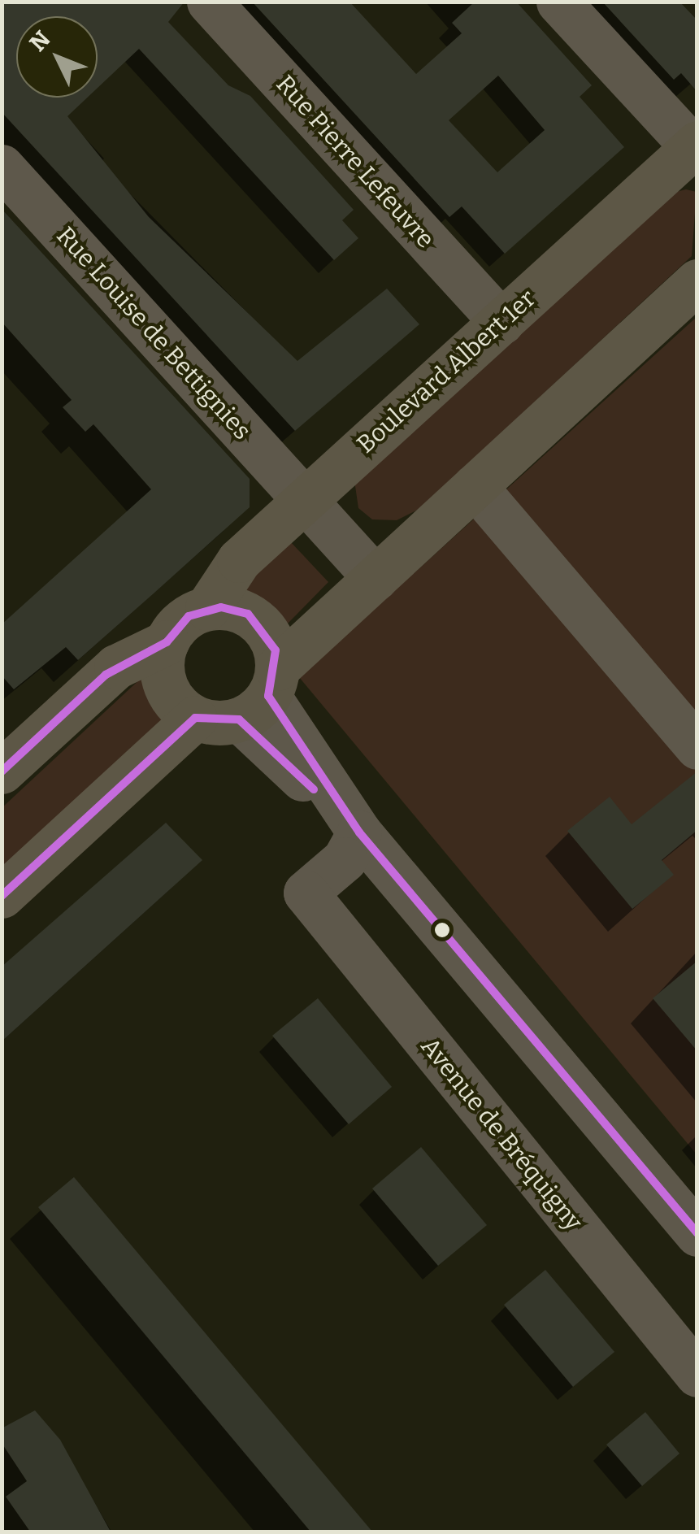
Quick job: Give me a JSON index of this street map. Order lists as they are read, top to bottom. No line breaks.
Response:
{"streets":{"main road":["Boulevard Albert 1er"],"street":["Rue Pierre Lefeuvre","Rue Louise de Bettignies","Avenue de Bréquigny"]},"crossings":[["Rue Pierre Lefeuvre","Boulevard Albert 1er"],["Rue Louise de Bettignies","Boulevard Albert 1er"]],"north":"top left"}
